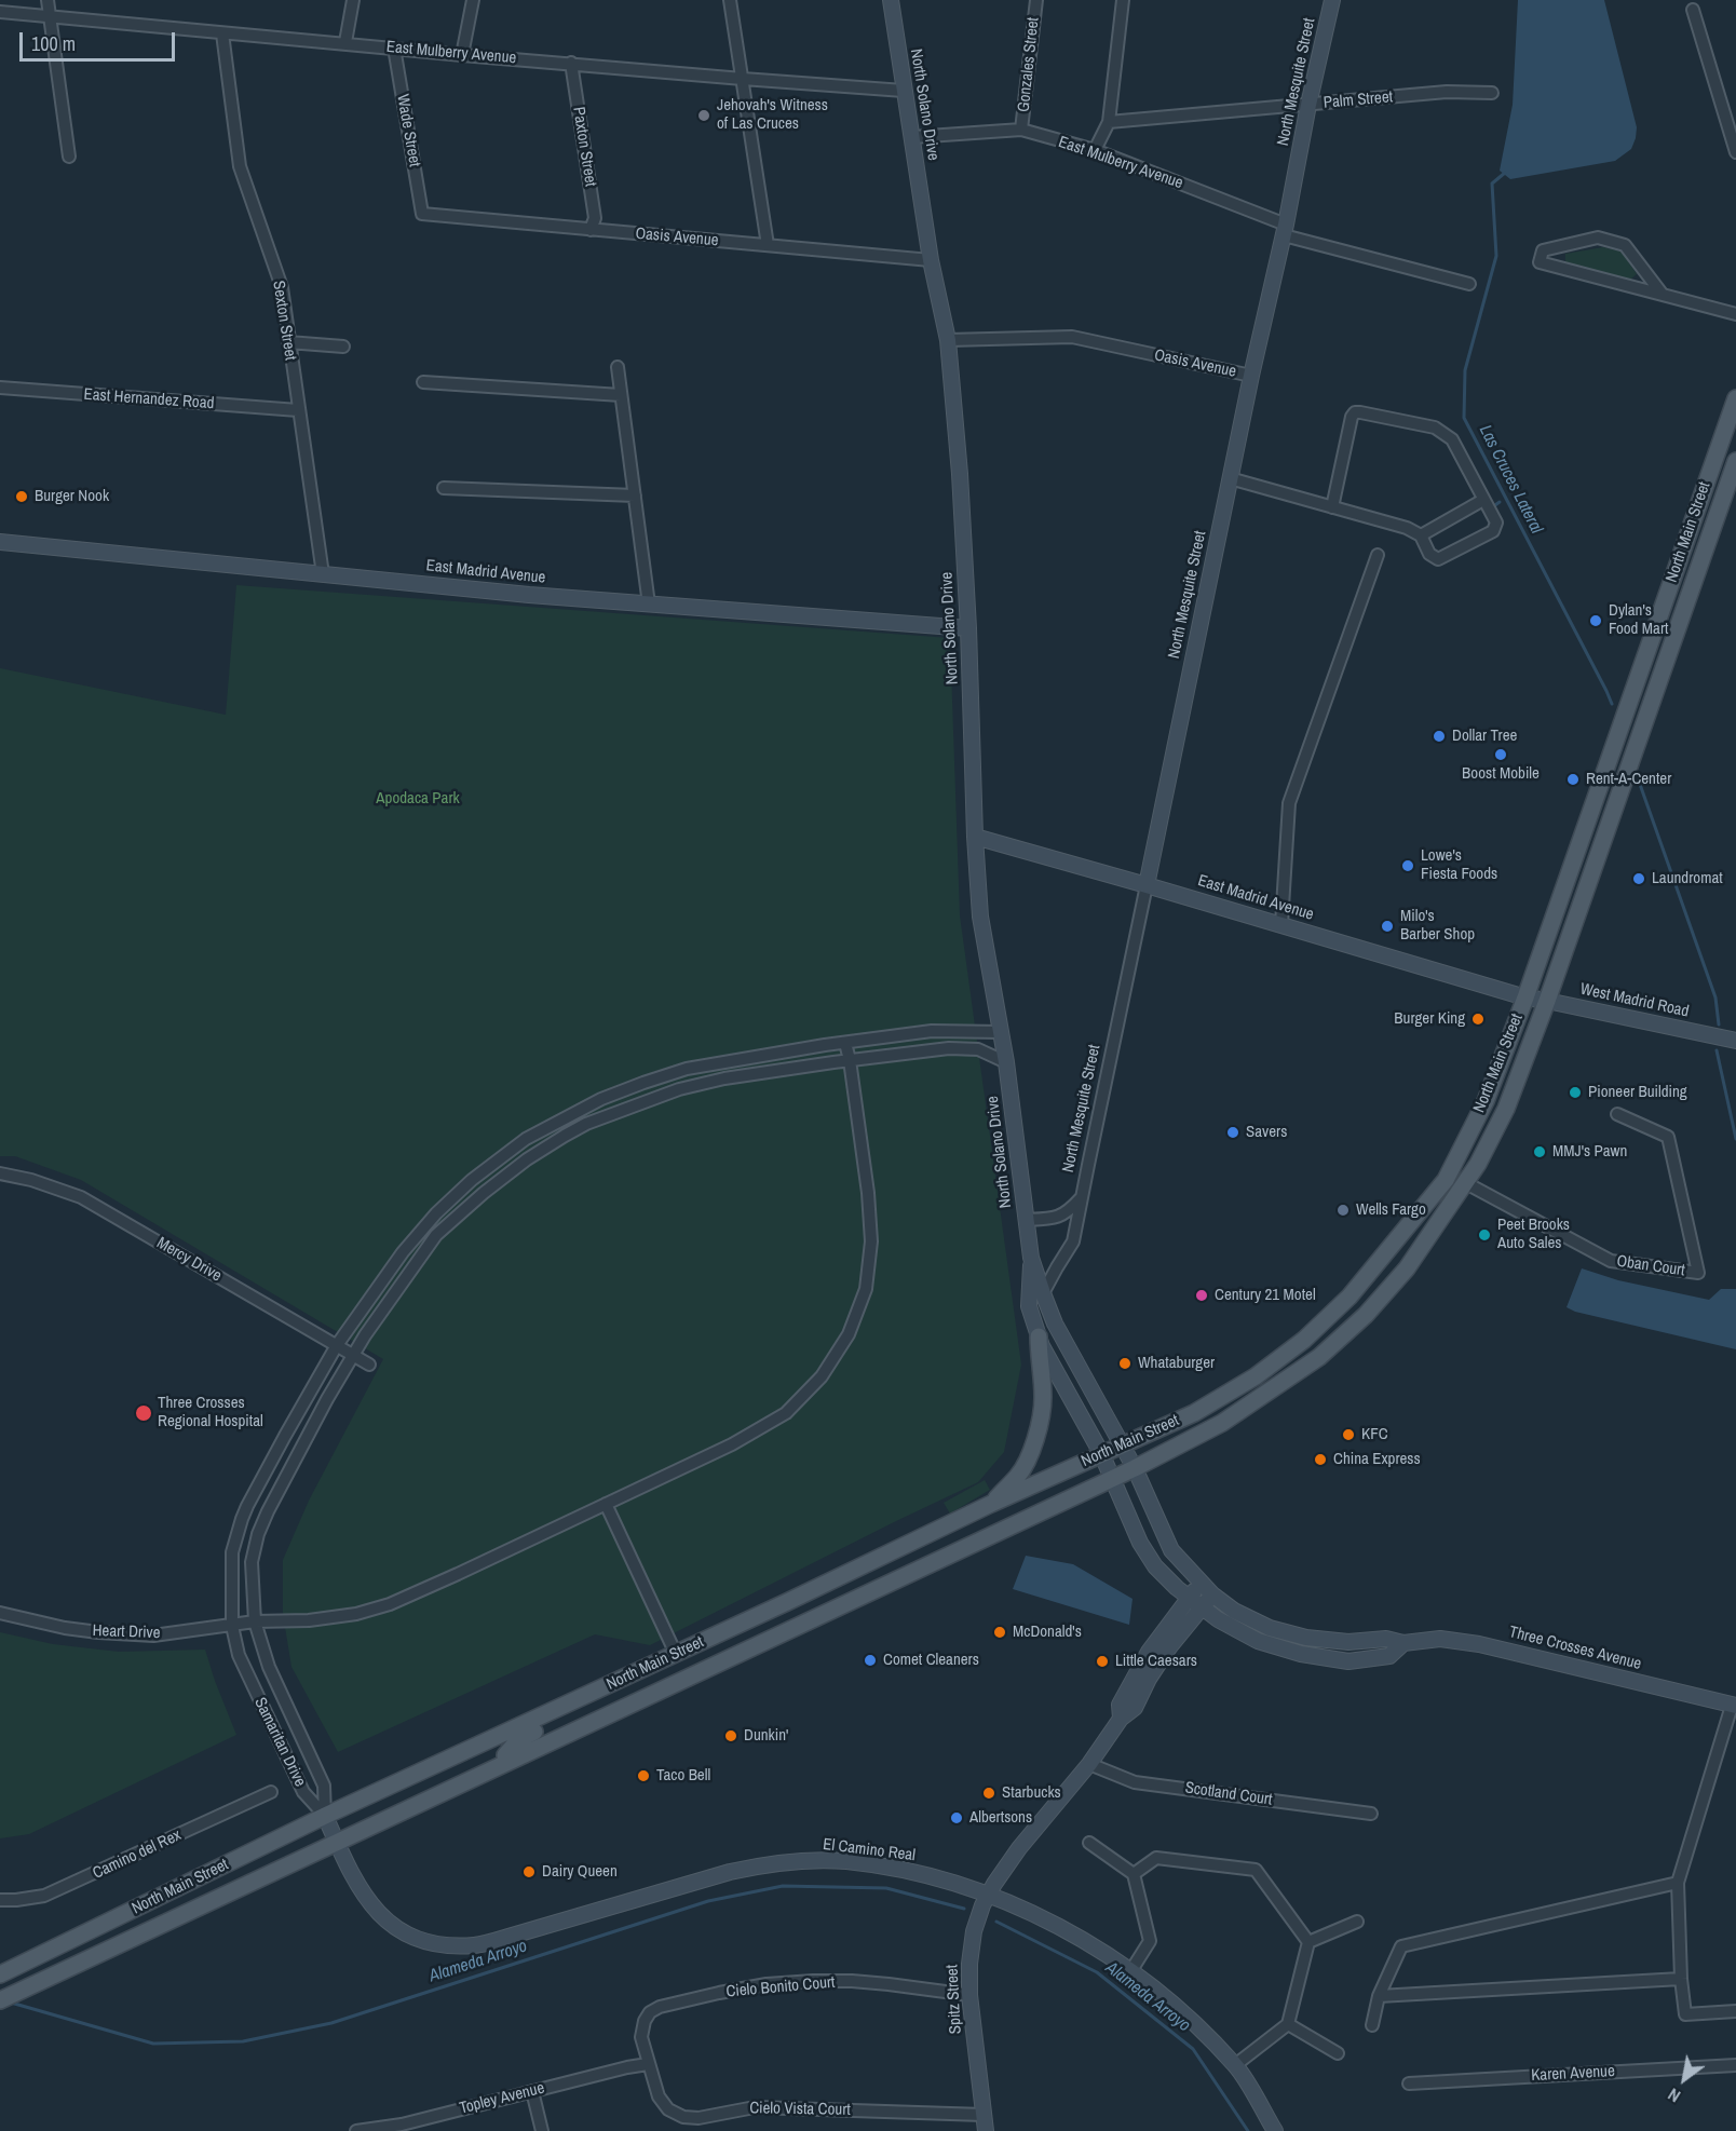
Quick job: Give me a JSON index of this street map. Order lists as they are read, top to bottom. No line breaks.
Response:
{"streets":{"main road":["North Main Street"],"street":["East Mulberry Avenue","Gonzales Street","North Mesquite Street","Palm Street","North Solano Drive","Wade Street","Paxton Street","Oasis Avenue","Sexton Street","East Hernandez Road","East Madrid Avenue","West Madrid Road","Mercy Drive","Oban Court","Heart Drive","Three Crosses Avenue","Samaritan Drive","Scotland Court","El Camino Real","Camino del Rex","Cielo Bonito Court","Spitz Street","Karen Avenue","Topley Avenue","Cielo Vista Court"]},"crossings":[["East Mulberry Avenue","Gonzales Street"],["East Mulberry Avenue","North Mesquite Street"],["East Mulberry Avenue","North Solano Drive"],["East Mulberry Avenue","Wade Street"],["East Mulberry Avenue","Paxton Street"],["East Mulberry Avenue","Sexton Street"],["North Mesquite Street","Palm Street"],["North Mesquite Street","North Solano Drive"],["North Mesquite Street","Oasis Avenue"],["North Mesquite Street","East Madrid Avenue"],["North Solano Drive","Oasis Avenue"],["North Solano Drive","North Main Street"],["North Solano Drive","East Madrid Avenue"],["North Solano Drive","Three Crosses Avenue"],["North Solano Drive","Samaritan Drive"],["Wade Street","Oasis Avenue"],["Paxton Street","Oasis Avenue"],["Sexton Street","East Hernandez Road"],["Sexton Street","East Madrid Avenue"],["North Main Street","East Madrid Avenue"],["North Main Street","West Madrid Road"],["North Main Street","Oban Court"],["North Main Street","Three Crosses Avenue"],["North Main Street","Samaritan Drive"],["North Main Street","El Camino Real"],["East Madrid Avenue","West Madrid Road"],["Mercy Drive","Samaritan Drive"],["Heart Drive","Samaritan Drive"],["Three Crosses Avenue","Spitz Street"],["Samaritan Drive","El Camino Real"],["Scotland Court","Spitz Street"],["El Camino Real","Spitz Street"],["Cielo Bonito Court","Spitz Street"],["Cielo Bonito Court","Topley Avenue"],["Cielo Bonito Court","Cielo Vista Court"],["Spitz Street","Cielo Vista Court"],["Topley Avenue","Cielo Vista Court"]],"water":["Las Cruces Lateral","Alameda Arroyo"],"parks":["Apodaca Park"],"places":["Jehovah's Witness of Las Cruces","Burger Nook","Dylan's Food Mart","Dollar Tree","Boost Mobile","Rent-A-Center","Lowe's Fiesta Foods","Laundromat","Milo's Barber Shop","Burger King","Pioneer Building","Savers","MMJ's Pawn","Wells Fargo","Peet Brooks Auto Sales","Century 21 Motel","Whataburger","Three Crosses Regional Hospital","KFC","China Express","McDonald's","Comet Cleaners","Little Caesars","Dunkin'","Taco Bell","Starbucks","Albertsons","Dairy Queen"],"scale_bar":"100 m","north":"bottom left"}
